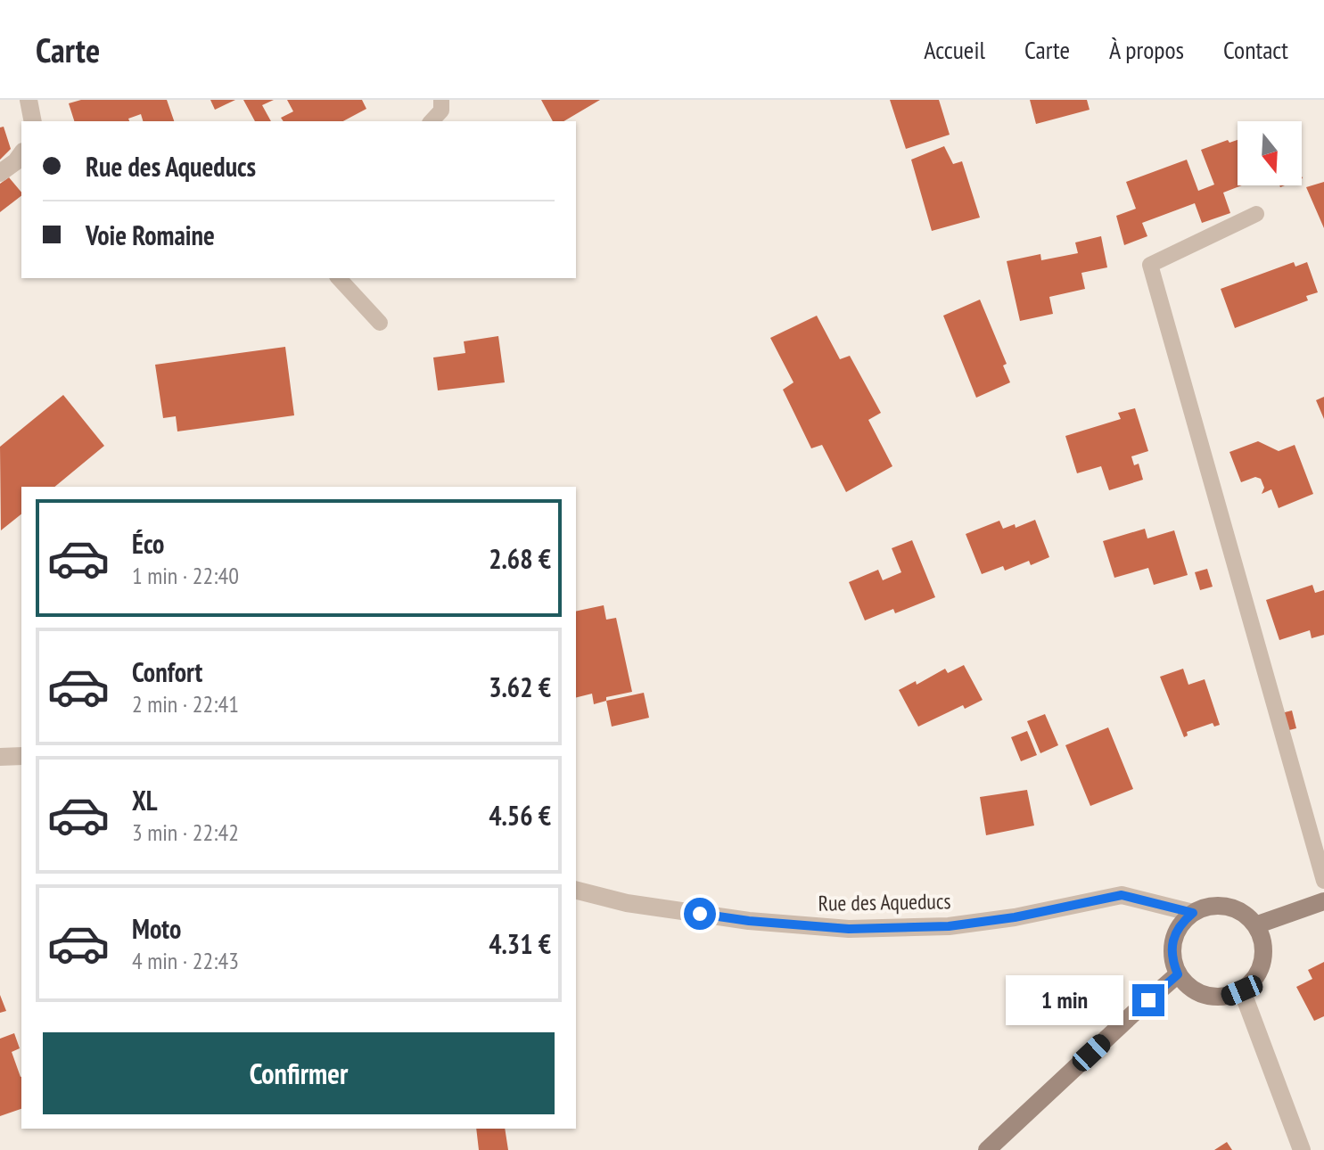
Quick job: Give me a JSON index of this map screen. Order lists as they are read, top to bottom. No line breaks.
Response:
{"streets":{"street":["Rue des Aqueducs"]},"north":"bottom","page":{"header":"Carte","nav":["Accueil","Carte","À propos","Contact"],"banner":["Rue des Aqueducs","Voie Romaine"],"list":[{"name":"Éco","note":"1 min · 22:40","value":"2.68 €"},{"name":"Confort","note":"2 min · 22:41","value":"3.62 €"},{"name":"XL","note":"3 min · 22:42","value":"4.56 €"},{"name":"Moto","note":"4 min · 22:43","value":"4.31 €"}],"bubble":"1 min","buttons":"Confirmer"}}
